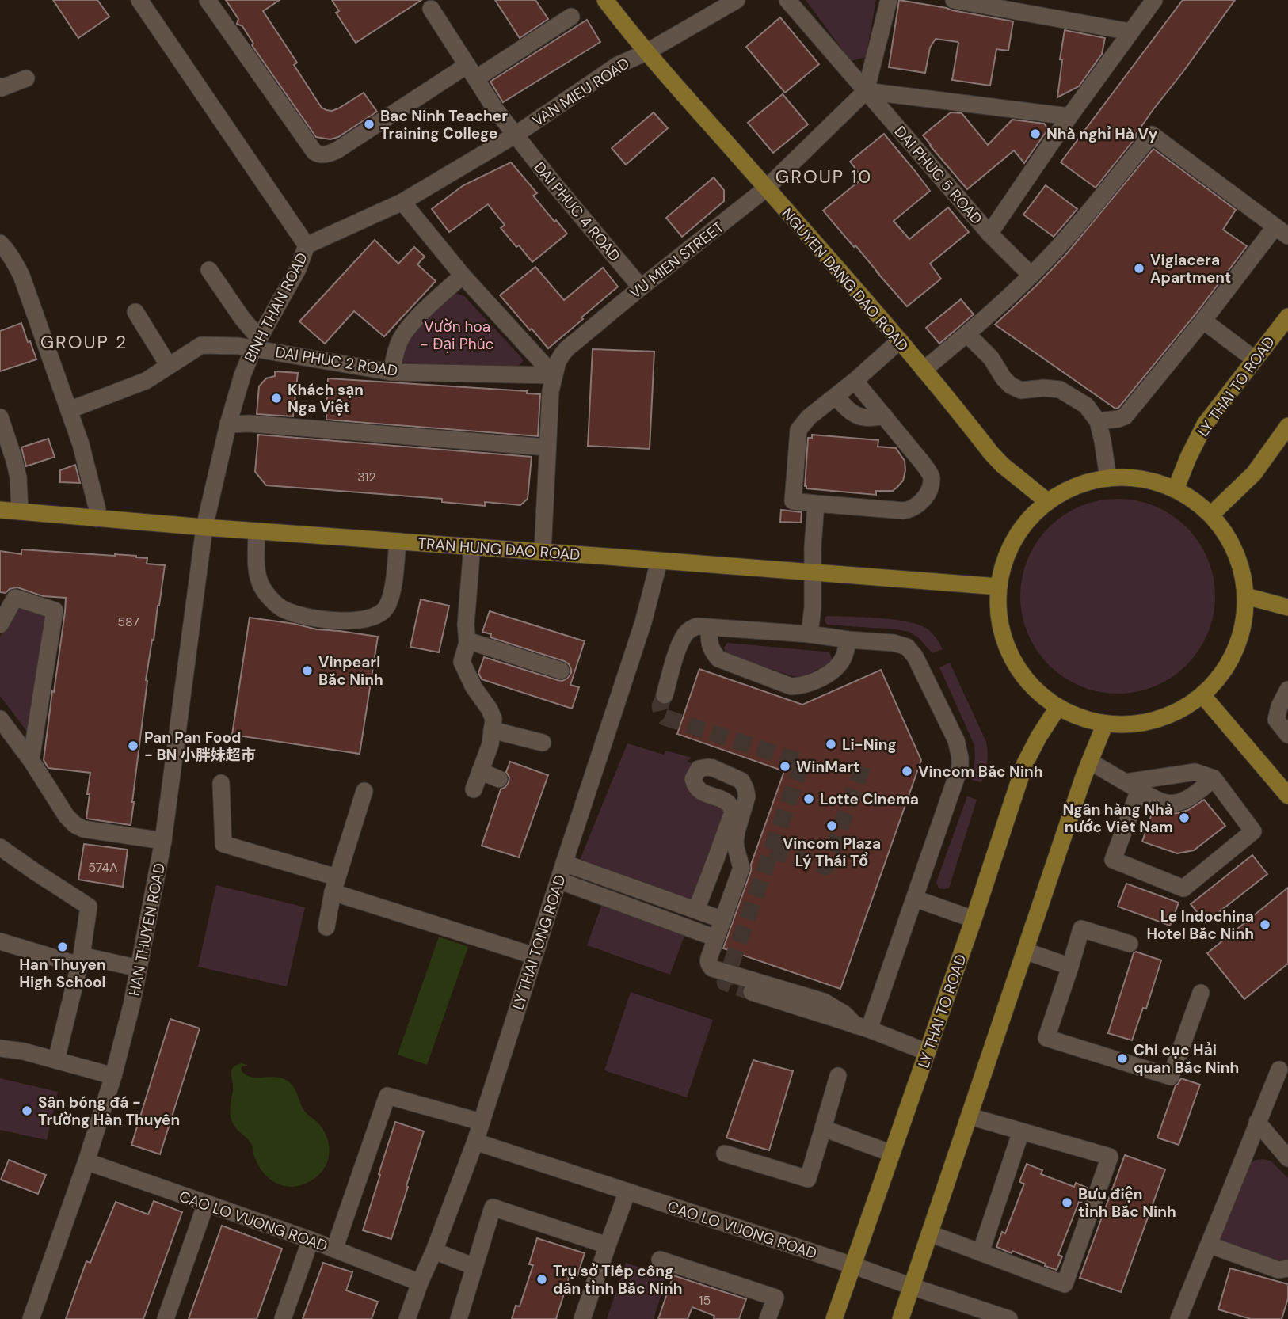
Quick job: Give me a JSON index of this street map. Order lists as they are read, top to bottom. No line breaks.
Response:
{"streets":{"main road":["NGUYEN DANG DAO ROAD","LY THAI TO ROAD","TRAN HUNG DAO ROAD"],"street":["VAN MIEU ROAD","DAI PHUC 5 ROAD","DAI PHUC 4 ROAD","VU MIEN STREET","BINH THAN ROAD","DAI PHUC 2 ROAD","HAN THUYEN ROAD","LY THAI TONG ROAD","CAO LO VUONG ROAD"]},"crossings":[["VAN MIEU ROAD","DAI PHUC 4 ROAD"],["VAN MIEU ROAD","NGUYEN DANG DAO ROAD"],["VAN MIEU ROAD","BINH THAN ROAD"],["DAI PHUC 5 ROAD","VU MIEN STREET"],["DAI PHUC 4 ROAD","VU MIEN STREET"],["VU MIEN STREET","NGUYEN DANG DAO ROAD"],["VU MIEN STREET","DAI PHUC 2 ROAD"],["VU MIEN STREET","TRAN HUNG DAO ROAD"],["BINH THAN ROAD","DAI PHUC 2 ROAD"],["BINH THAN ROAD","TRAN HUNG DAO ROAD"],["BINH THAN ROAD","HAN THUYEN ROAD"],["LY THAI TO ROAD","CAO LO VUONG ROAD"],["TRAN HUNG DAO ROAD","HAN THUYEN ROAD"],["TRAN HUNG DAO ROAD","LY THAI TONG ROAD"],["HAN THUYEN ROAD","CAO LO VUONG ROAD"],["LY THAI TONG ROAD","CAO LO VUONG ROAD"]],"districts":["GROUP 10","GROUP 2"],"parks":["Vườn hoa - Đại Phúc"],"places":["Bac Ninh Teacher Training College","Nhà nghỉ Hà Vy","Viglacera Apartment","Khách sạn Nga Việt","Vinpearl Bắc Ninh","Li-Ning","Pan Pan Food - BN 小胖妹超市","WinMart","Vincom Bắc Ninh","Lotte Cinema","Ngân hàng Nhà nước Viêt Nam","Vincom Plaza Lý Thái Tổ","Le Indochina Hotel Bắc Ninh","Han Thuyen High School","Chi cục Hải quan Bắc Ninh","Sân bóng đá - Trường Hàn Thuyên","Bưu điện tỉnh Bắc Ninh","Trụ sở Tiếp công dân tỉnh Bắc Ninh"],"house_numbers":["312","587","574A","15"]}
